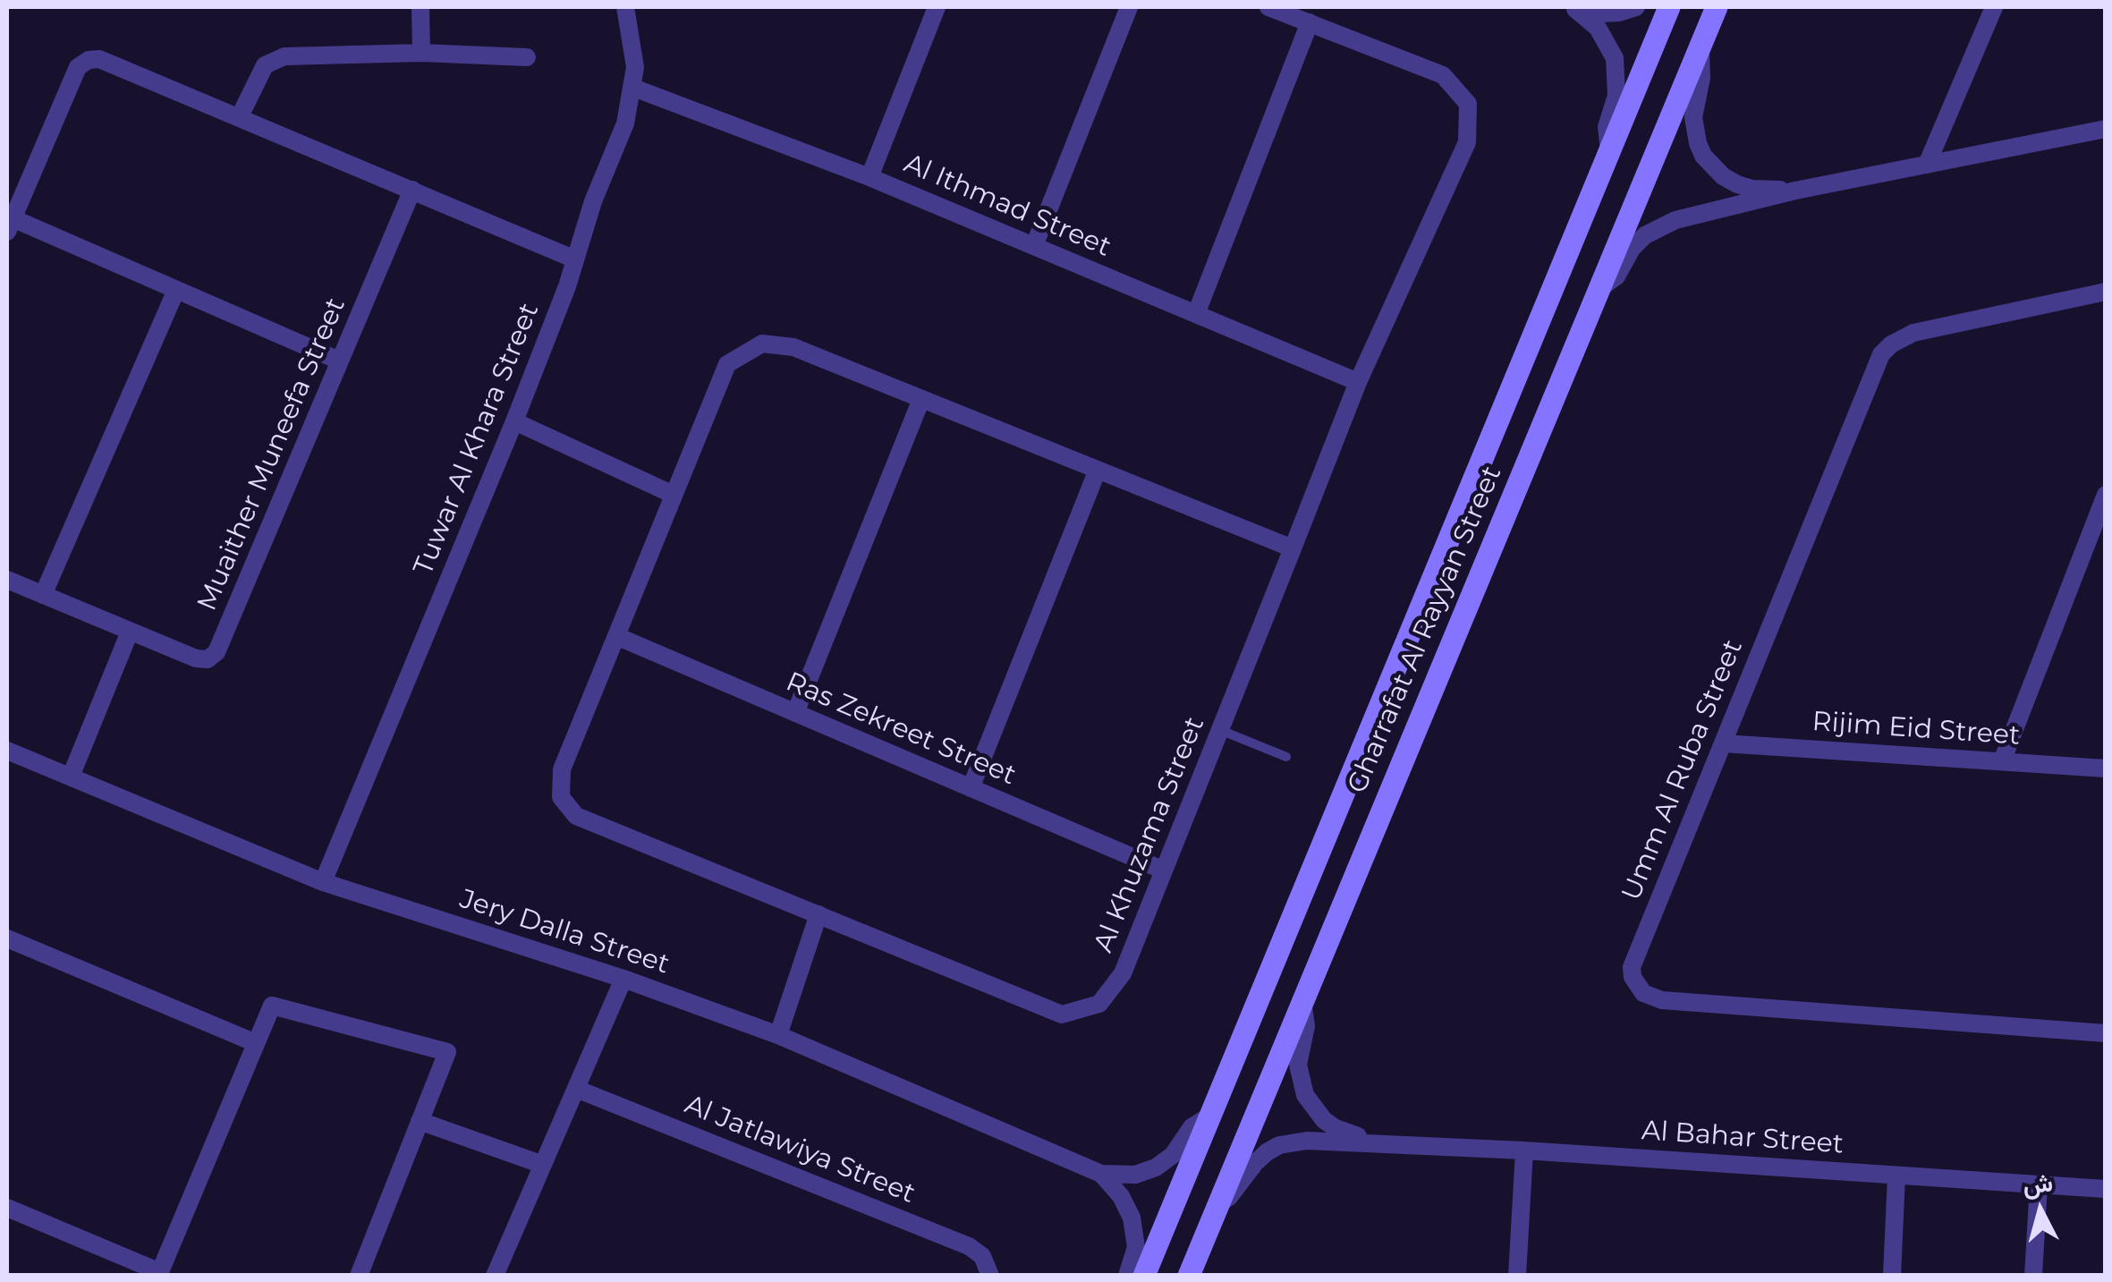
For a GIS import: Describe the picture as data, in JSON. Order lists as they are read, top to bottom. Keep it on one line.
{"streets":{"main road":["Gharrafat Al Rayyan Street"],"street":["Al Ithmad Street","Tuwar Al Khara Street","Muaither Muneefa Street","Ras Zekreet Street","Rijim Eid Street","Umm Al Ruba Street","Al Khuzama Street","Jery Dalla Street","Al Bahar Street","Al Jatlawiya Street"]},"crossings":[["Al Ithmad Street","Tuwar Al Khara Street"],["Al Ithmad Street","Al Khuzama Street"],["Tuwar Al Khara Street","Jery Dalla Street"],["Gharrafat Al Rayyan Street","Jery Dalla Street"],["Gharrafat Al Rayyan Street","Al Bahar Street"],["Ras Zekreet Street","Al Khuzama Street"],["Rijim Eid Street","Umm Al Ruba Street"]],"north":"top"}
